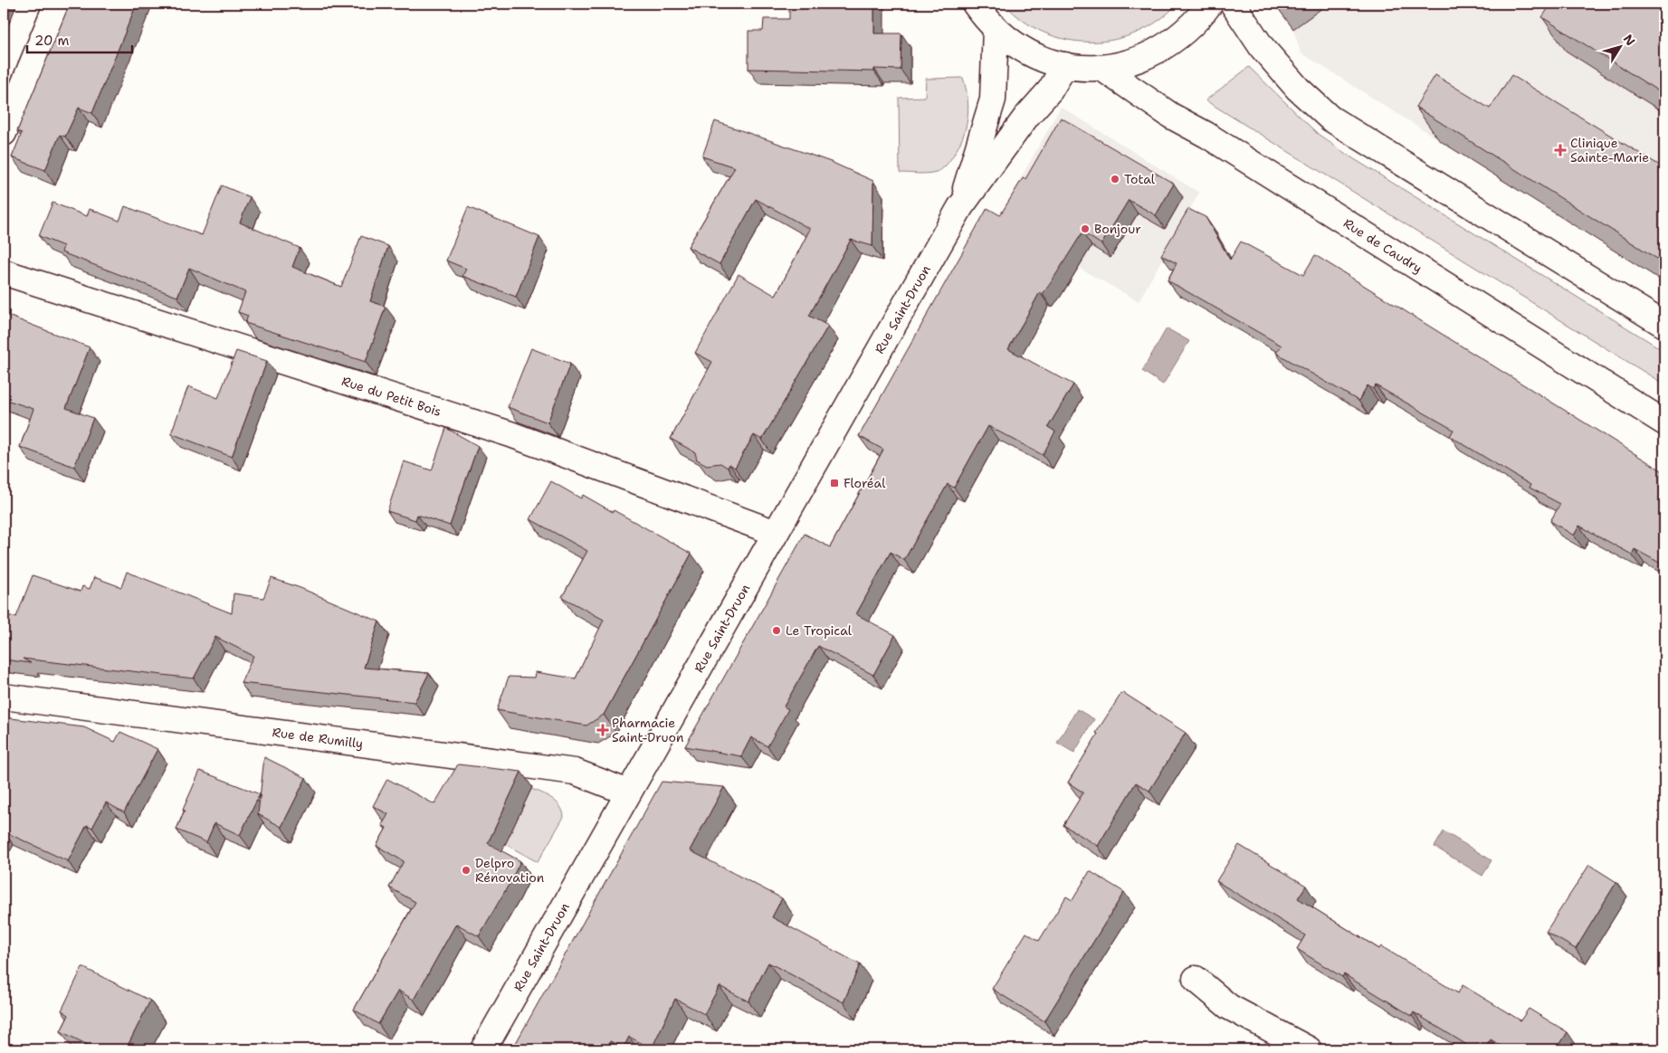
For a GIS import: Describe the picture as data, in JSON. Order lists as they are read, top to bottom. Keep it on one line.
{"streets":{"street":["Rue de Caudry","Rue Saint-Druon","Rue du Petit Bois","Rue de Rumilly"]},"crossings":[["Rue Saint-Druon","Rue du Petit Bois"],["Rue Saint-Druon","Rue de Rumilly"]],"places":{"health":["Clinique Sainte-Marie","Pharmacie Saint-Druon"],"other":["Total","Bonjour","Le Tropical","Delpro Rénovation"],"transit":["Floréal"]},"scale_bar":"20 m","north":"top right"}
